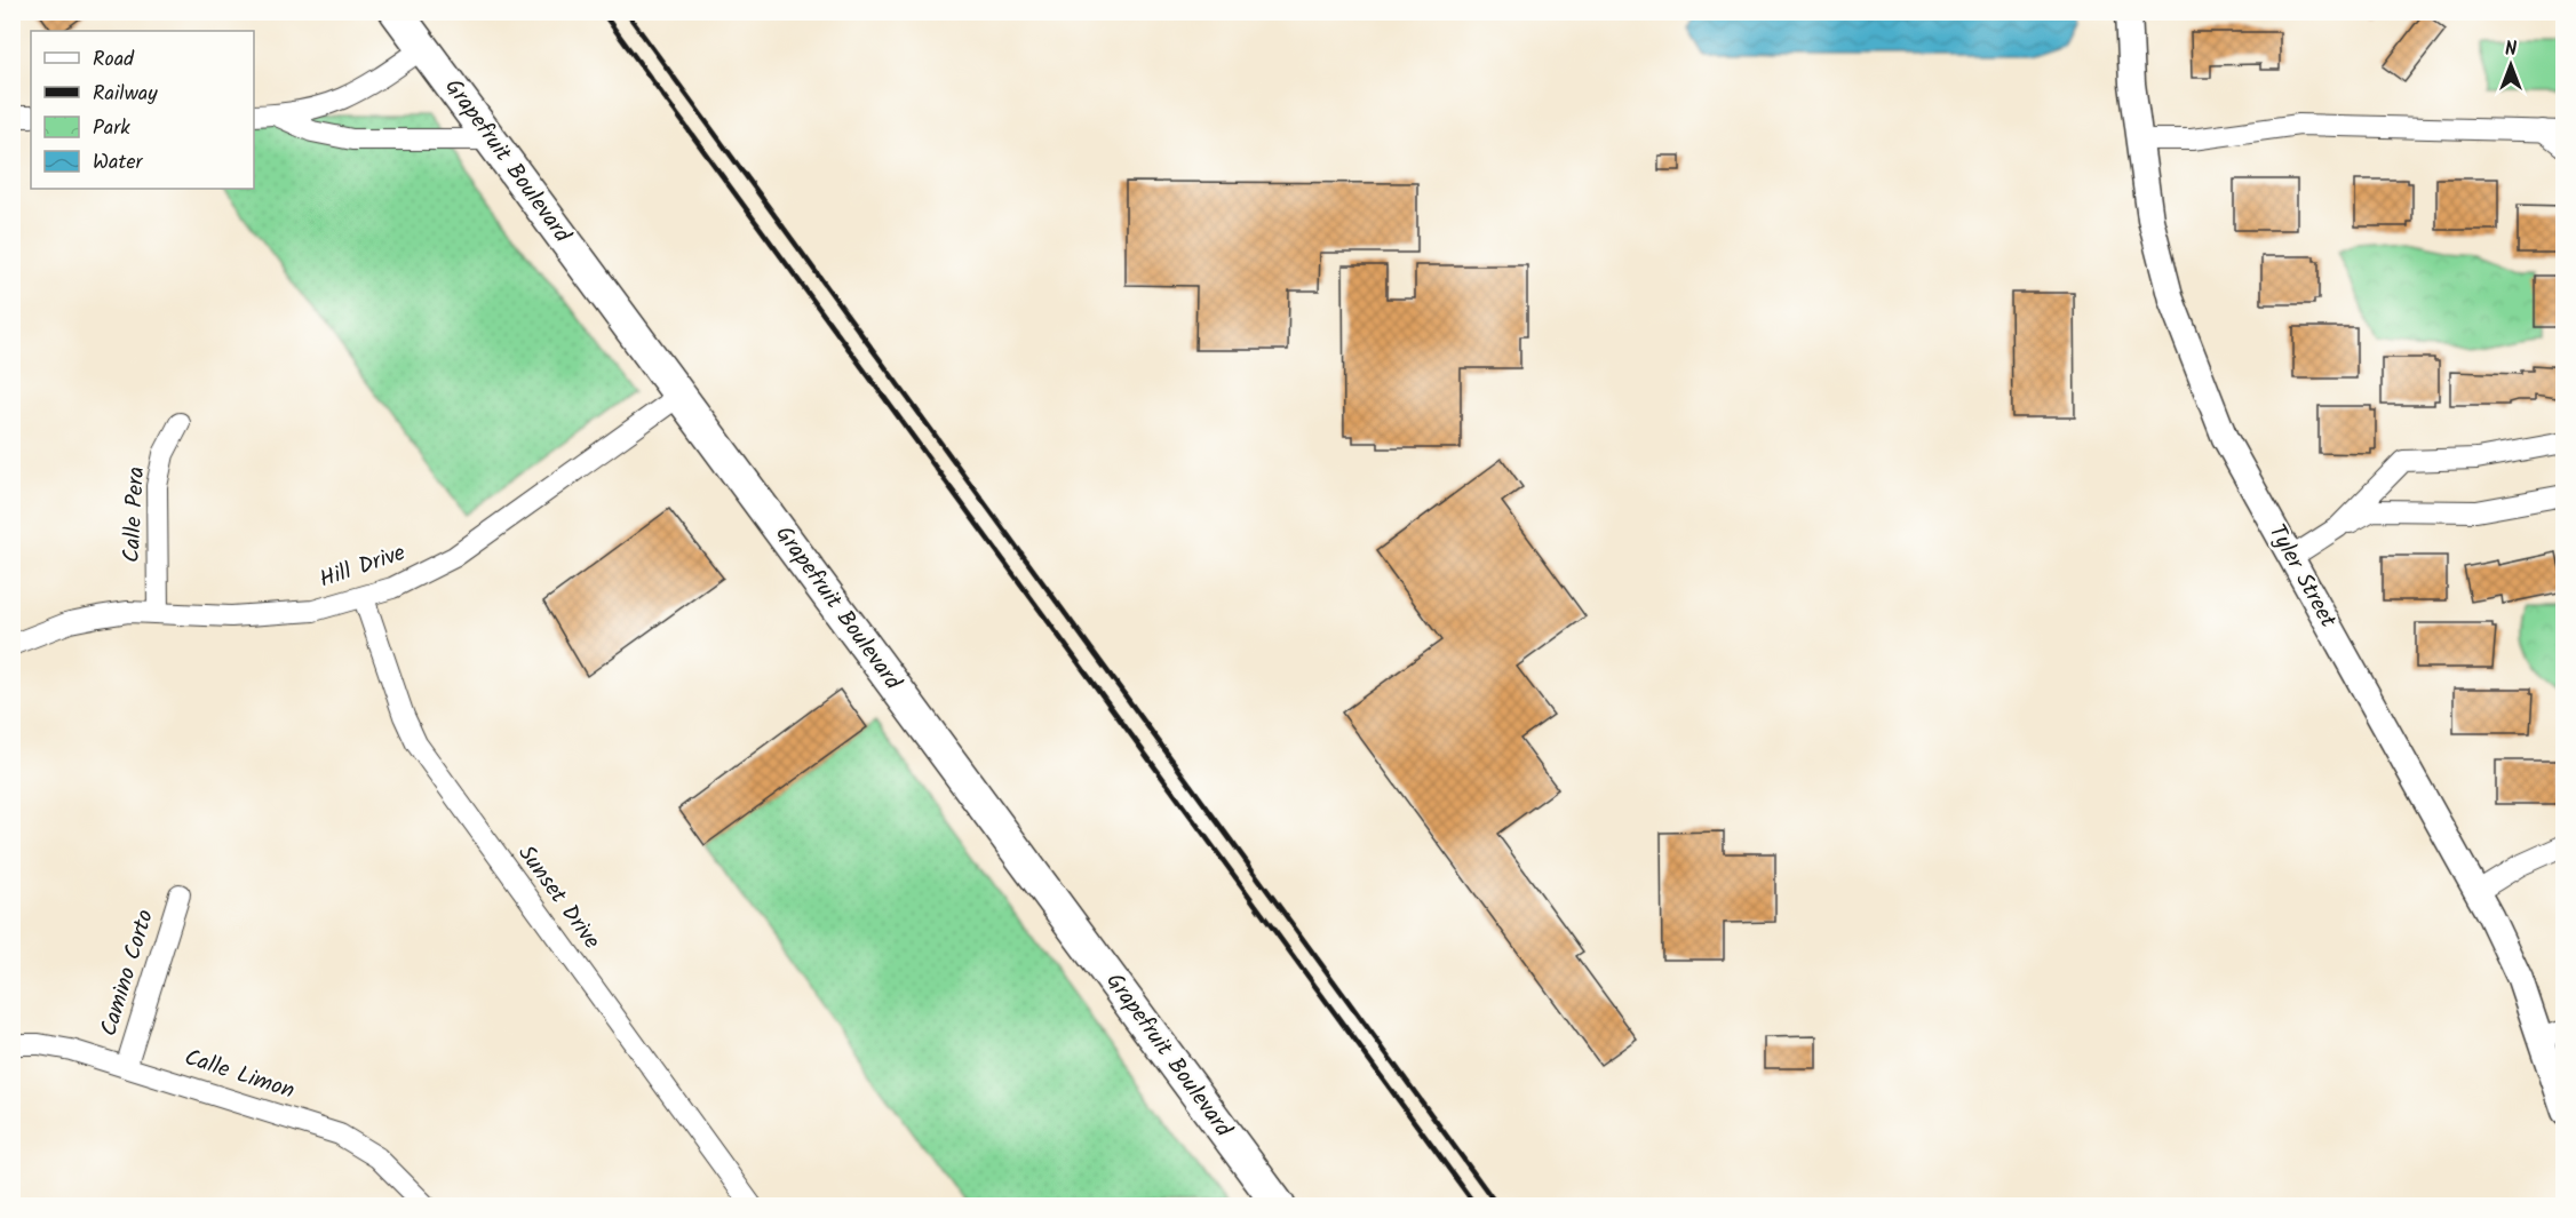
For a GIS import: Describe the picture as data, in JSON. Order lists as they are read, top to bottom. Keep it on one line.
{"streets":{"main road":["Grapefruit Boulevard"],"street":["Calle Pera","Hill Drive","Tyler Street","Sunset Drive","Camino Corto","Calle Limon"]},"crossings":[["Grapefruit Boulevard","Hill Drive"],["Calle Pera","Hill Drive"],["Hill Drive","Sunset Drive"],["Camino Corto","Calle Limon"]],"legend":["Road","Railway","Park","Water"],"north":"top"}
